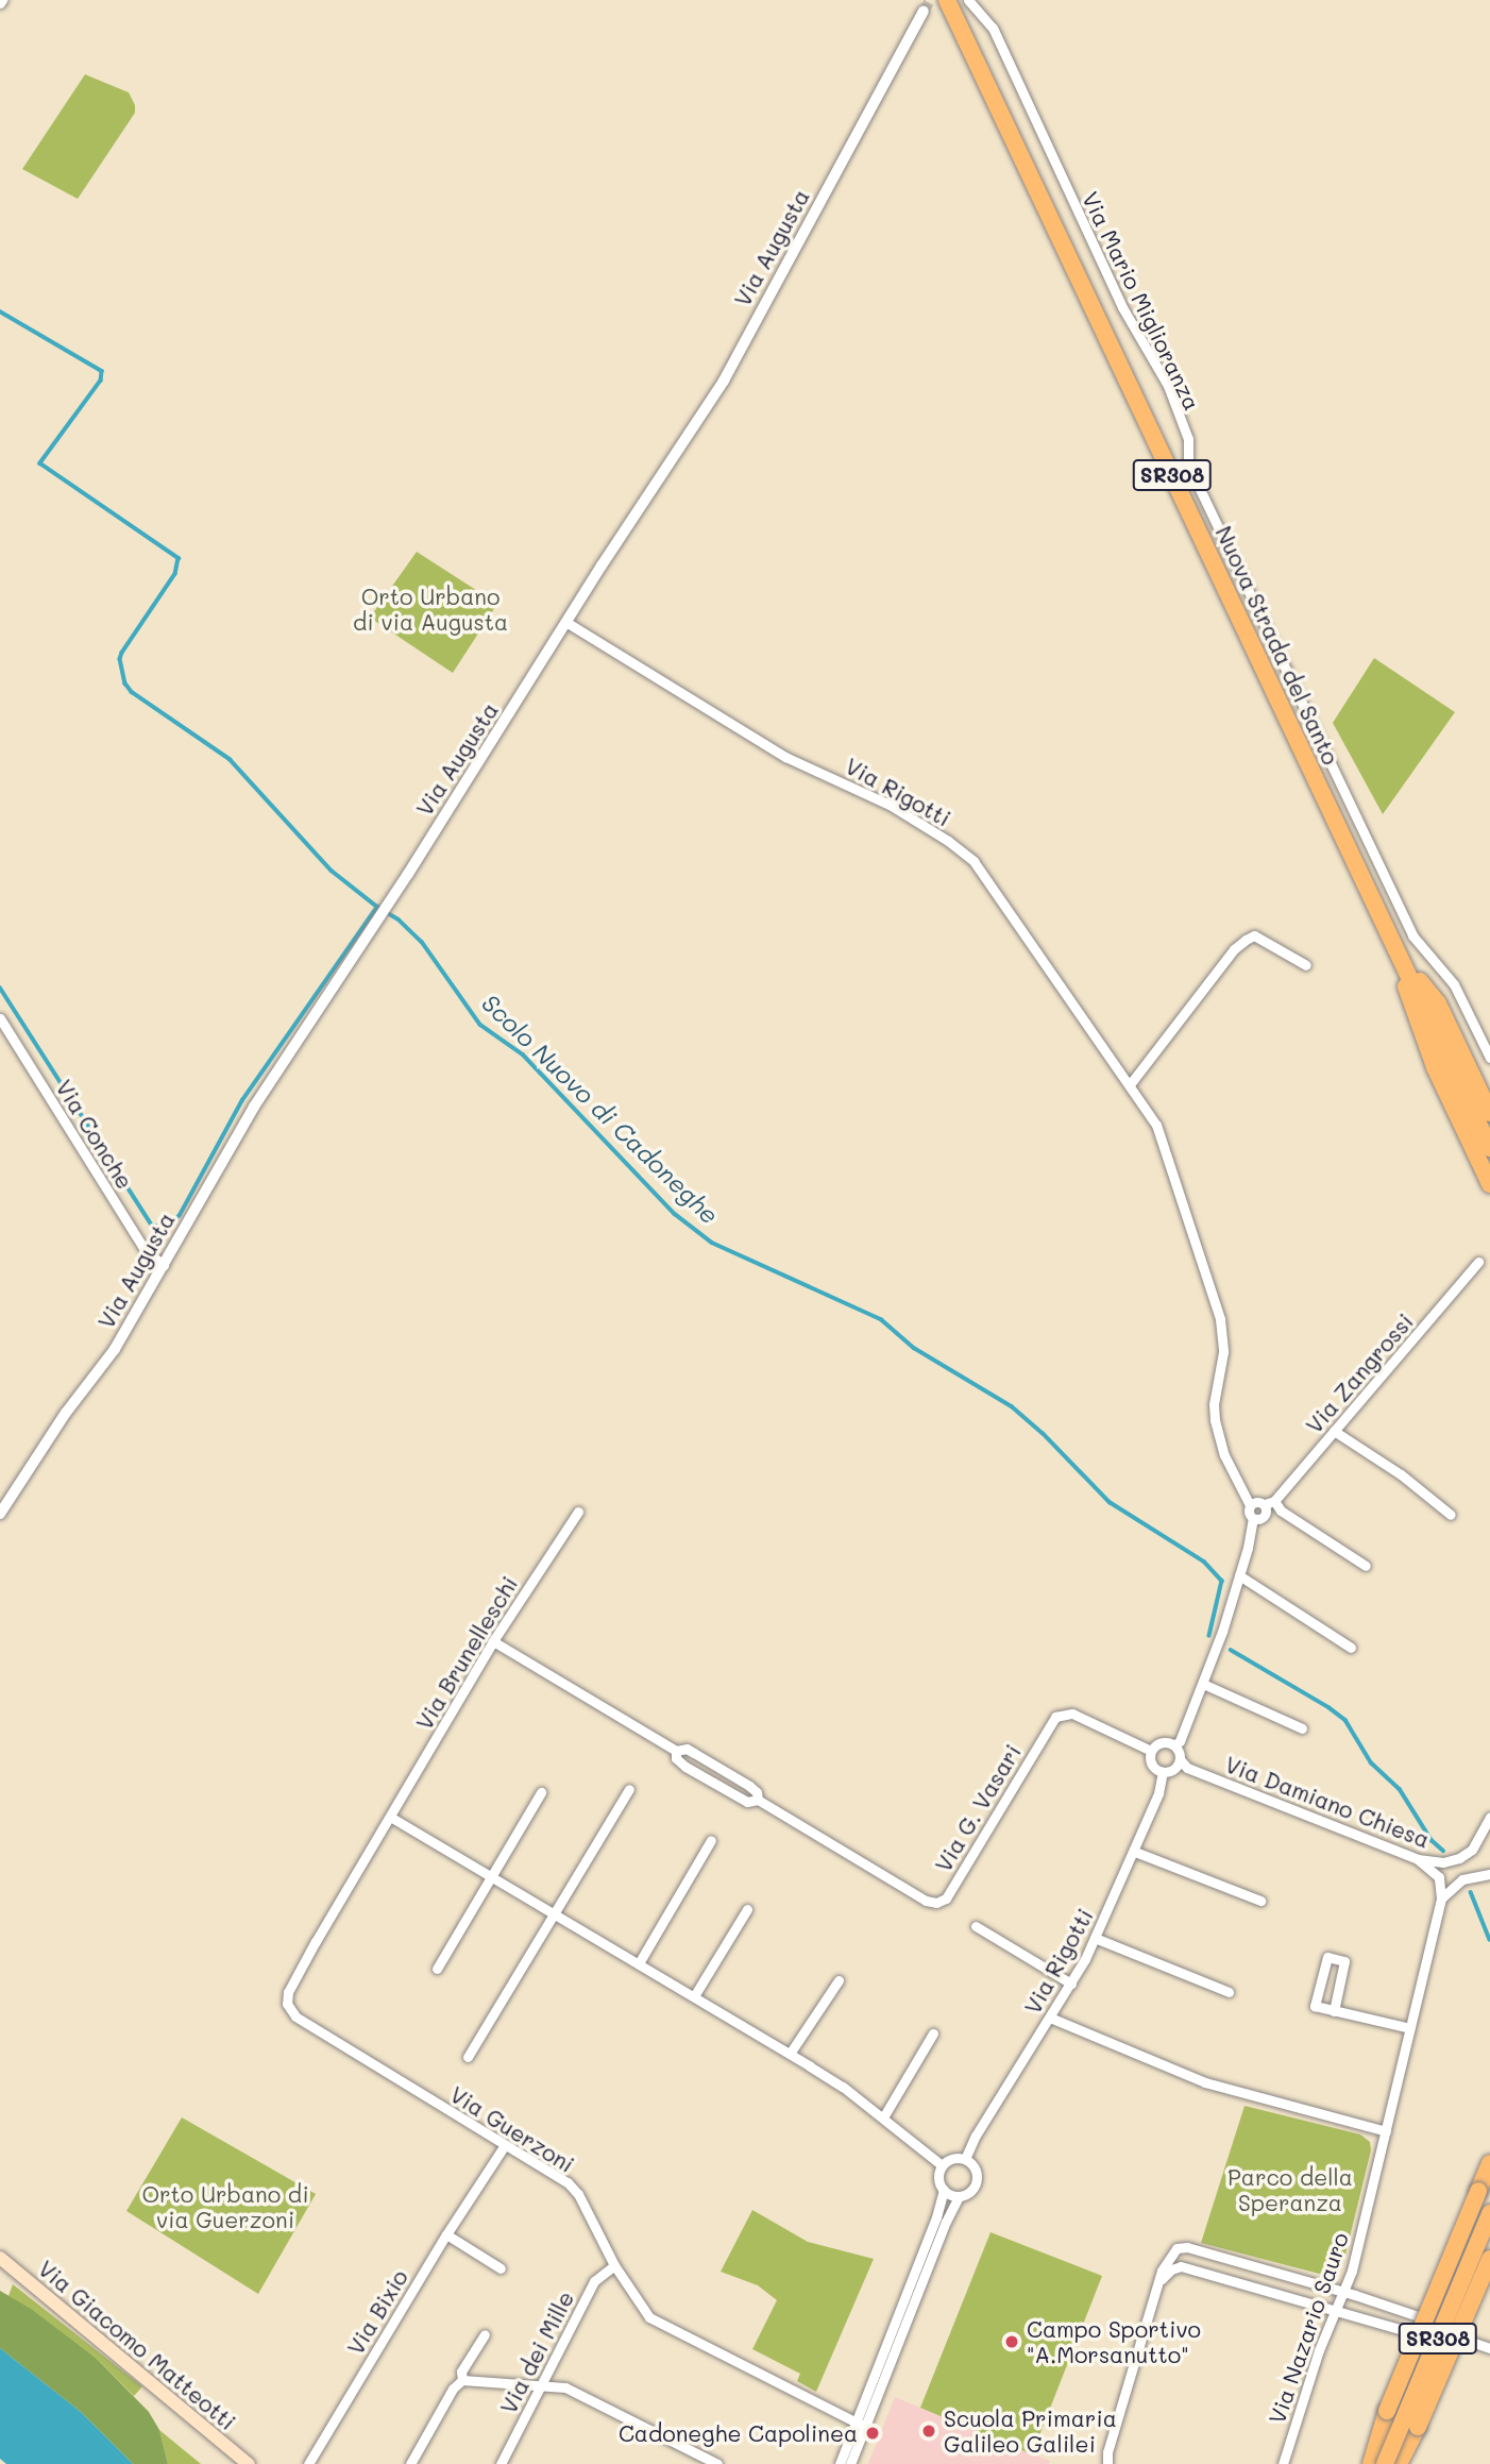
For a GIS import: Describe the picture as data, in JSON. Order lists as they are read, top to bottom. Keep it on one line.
{"streets":{"highway":["SR308","Nuova Strada del Santo"],"main road":["Via Giacomo Matteotti"],"street":["Via Augusta","Via Mario Miglioranza","Via Rigotti","Via Conche","Via Zangrossi","Via Brunelleschi","Via Damiano Chiesa","Via G. Vasari","Via Guerzoni","Via Bixio","Via Nazario Sauro","Via dei Mille"]},"crossings":[["Via Augusta","Via Rigotti"],["Via Augusta","Via Conche"],["Via Rigotti","Via Zangrossi"],["Via Rigotti","Via Damiano Chiesa"],["Via Rigotti","Via G. Vasari"],["Via Brunelleschi","Via G. Vasari"],["Via Brunelleschi","Via Guerzoni"],["Via Damiano Chiesa","Via G. Vasari"],["Via Guerzoni","Via Bixio"],["Via Guerzoni","Via dei Mille"]],"water":["Scolo Nuovo di Cadoneghe"],"parks":["Orto Urbano di via Augusta","Parco della Speranza","Orto Urbano di via Guerzoni"],"places":["Campo Sportivo \"A.Morsanutto\"","Scuola Primaria Galileo Galilei","Cadoneghe Capolinea"]}
